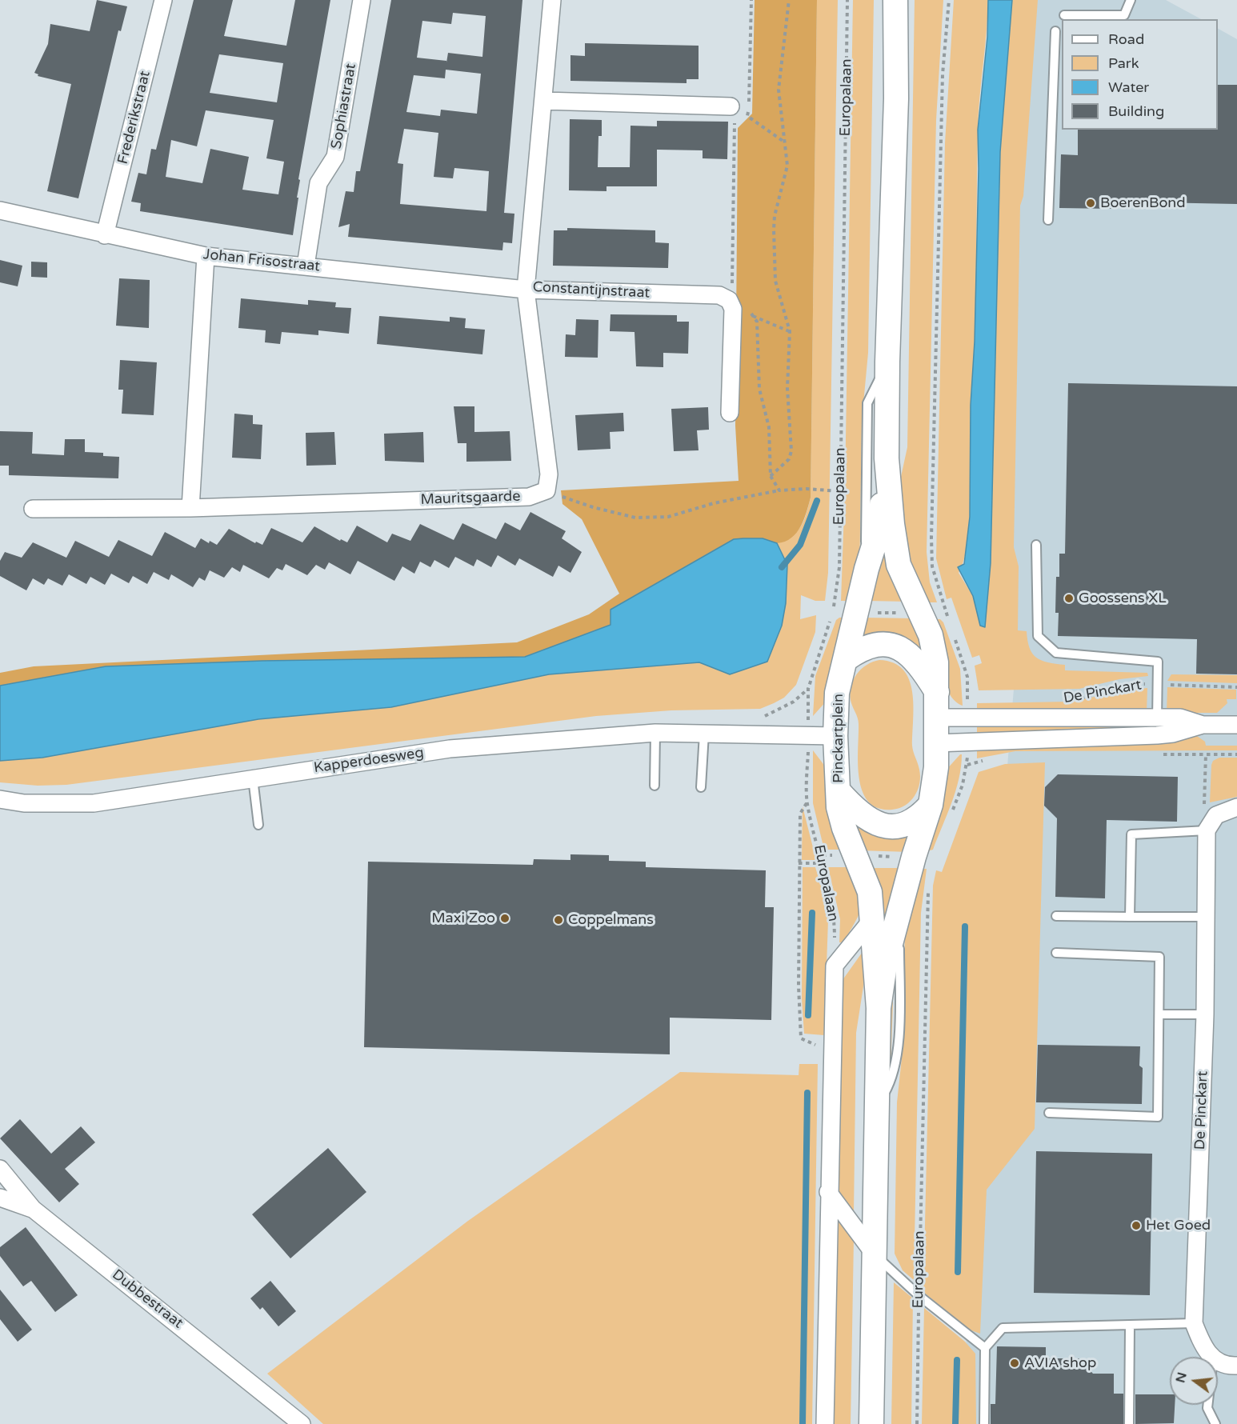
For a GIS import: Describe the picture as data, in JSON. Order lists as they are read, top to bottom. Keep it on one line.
{"streets":{"main road":["Europalaan","Pinckartplein"],"street":["Sophiastraat","Frederikstraat","Johan Frisostraat","Constantijnstraat","Mauritsgaarde","De Pinckart","Kapperdoesweg","Dubbestraat"]},"crossings":[["Europalaan","De Pinckart"],["Europalaan","Pinckartplein"],["Europalaan","Kapperdoesweg"],["Sophiastraat","Johan Frisostraat"],["Frederikstraat","Johan Frisostraat"],["Johan Frisostraat","Constantijnstraat"],["De Pinckart","Pinckartplein"],["De Pinckart","Kapperdoesweg"],["Pinckartplein","Kapperdoesweg"]],"places":["BoerenBond","Goossens XL","Maxi Zoo","Coppelmans","Het Goed","AVIA shop"],"legend":["Road","Park","Water","Building"],"north":"left"}
